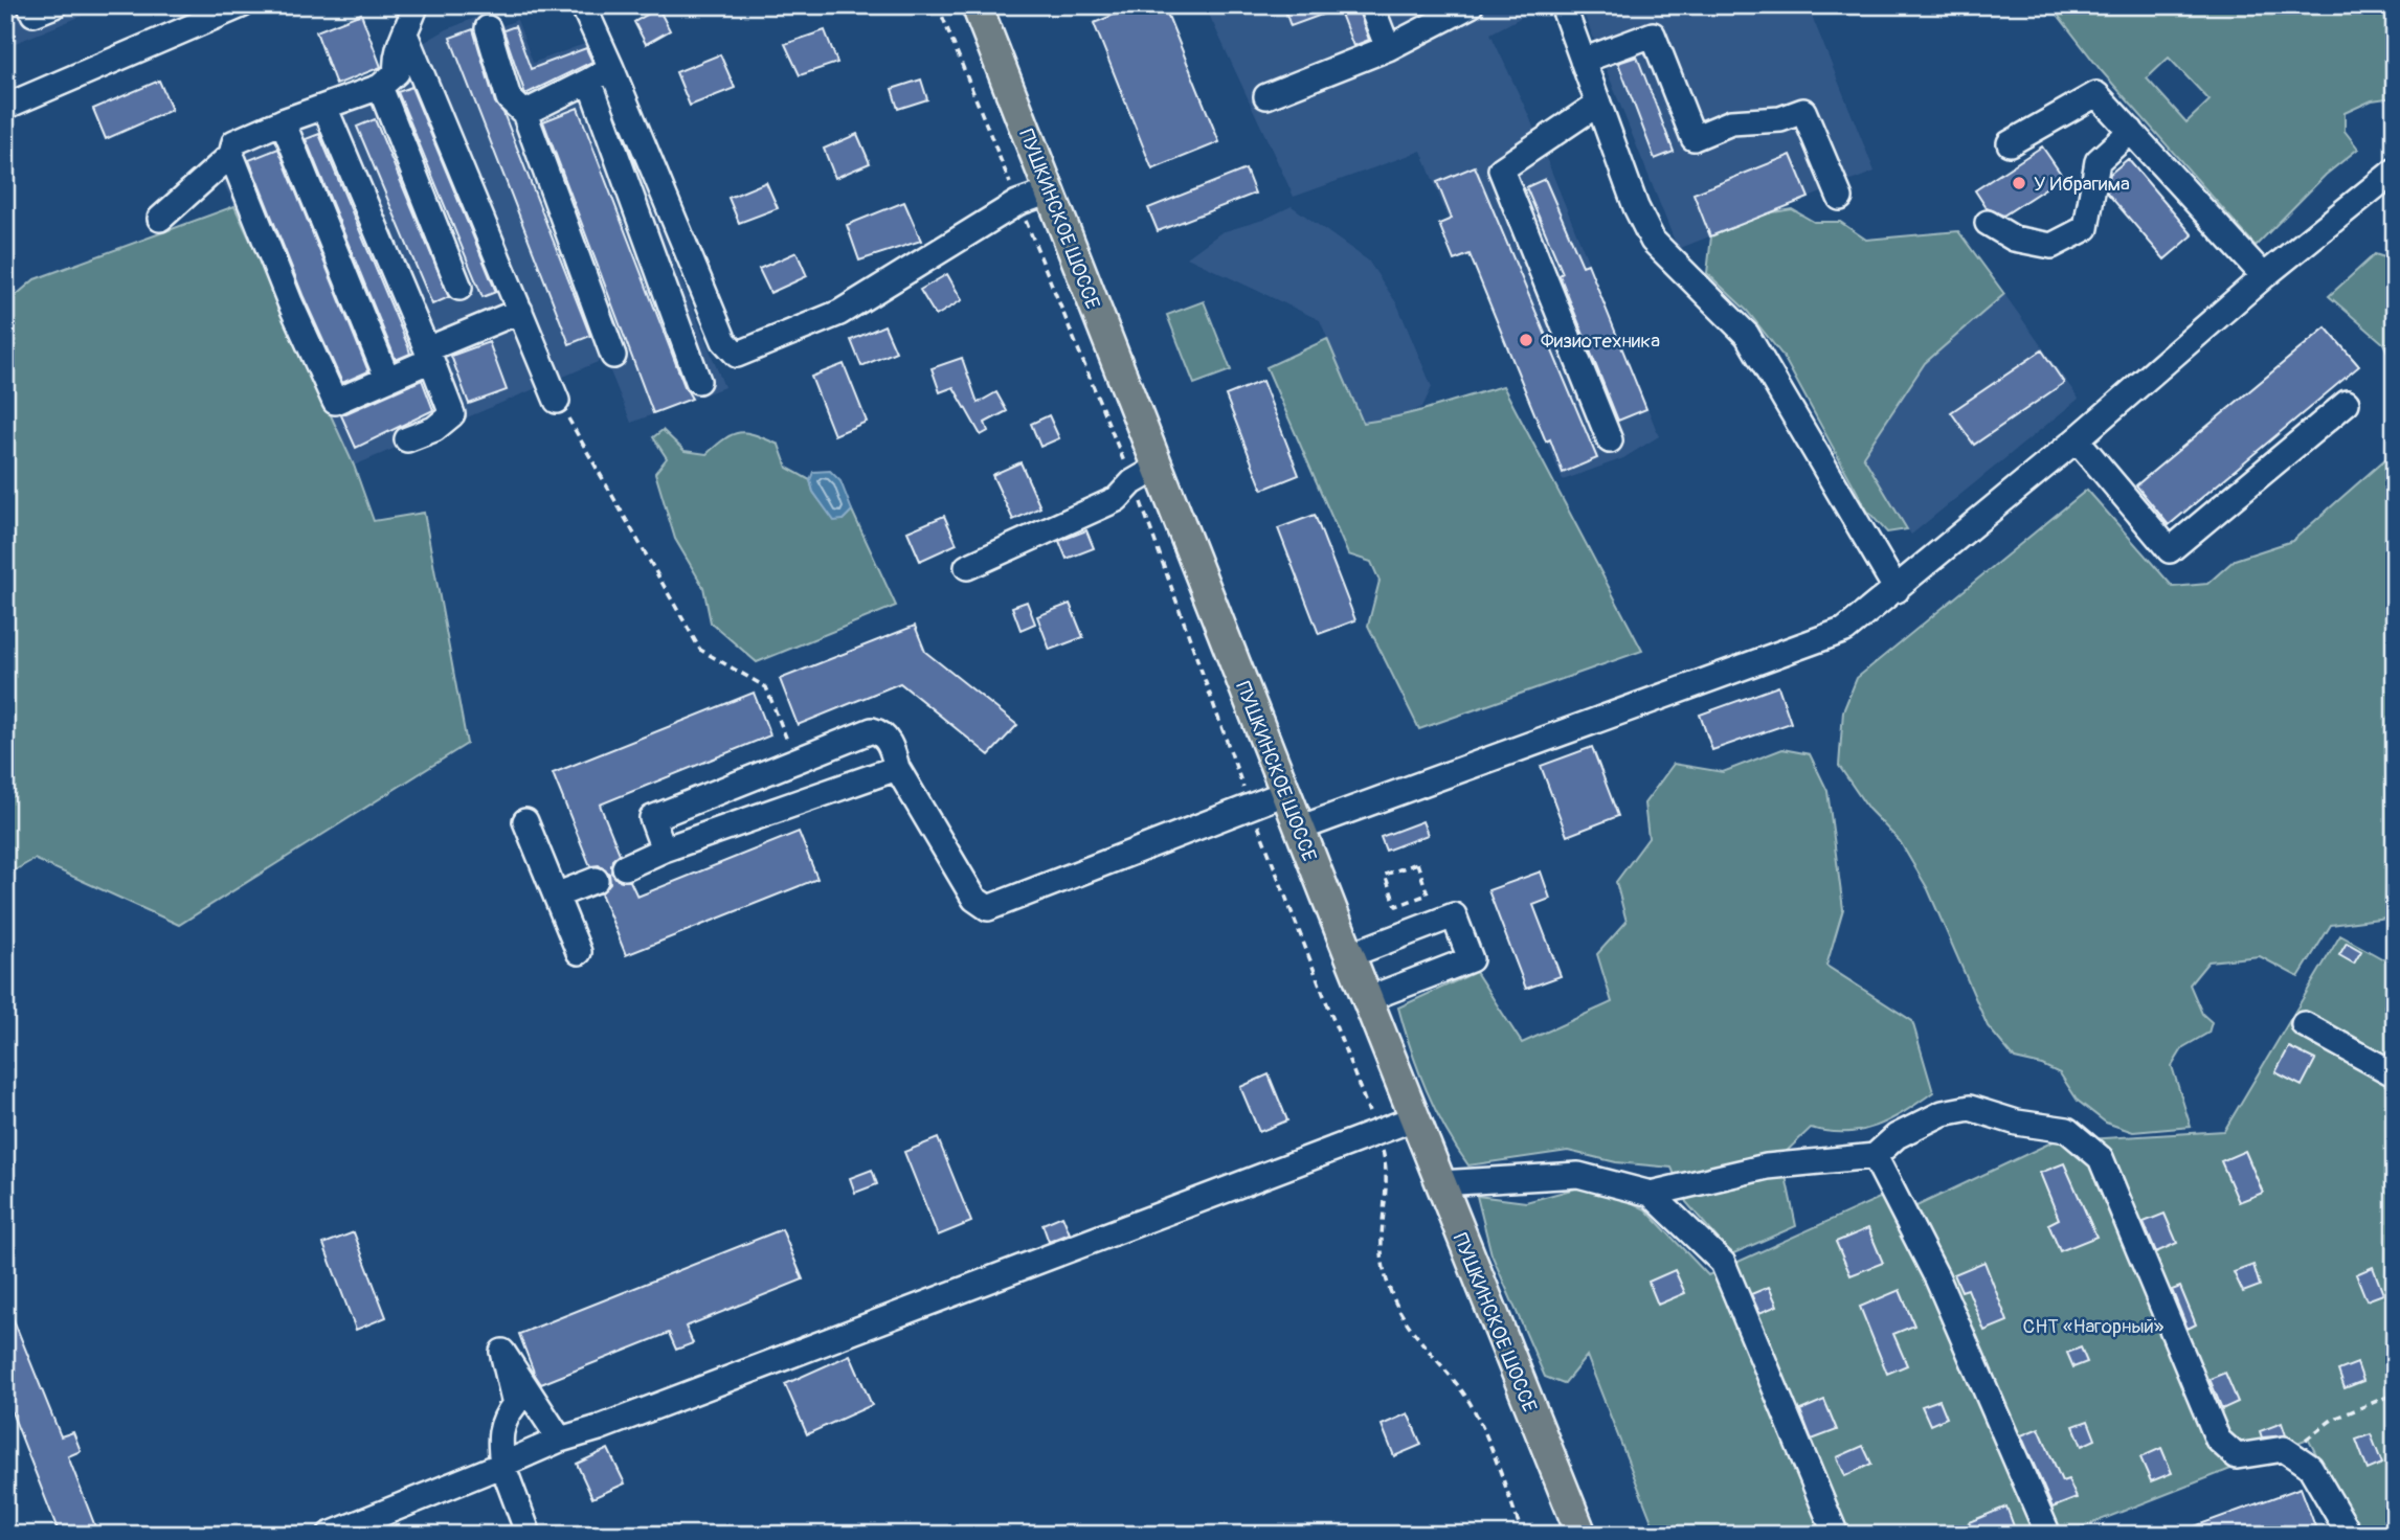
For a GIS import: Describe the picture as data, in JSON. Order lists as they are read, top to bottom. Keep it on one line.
{"streets":{"main road":["ПУШКИНСКОЕ ШОССЕ"]},"parks":["СНТ «Нагорный»"],"places":["У Ибрагима","Физиотехника"]}
